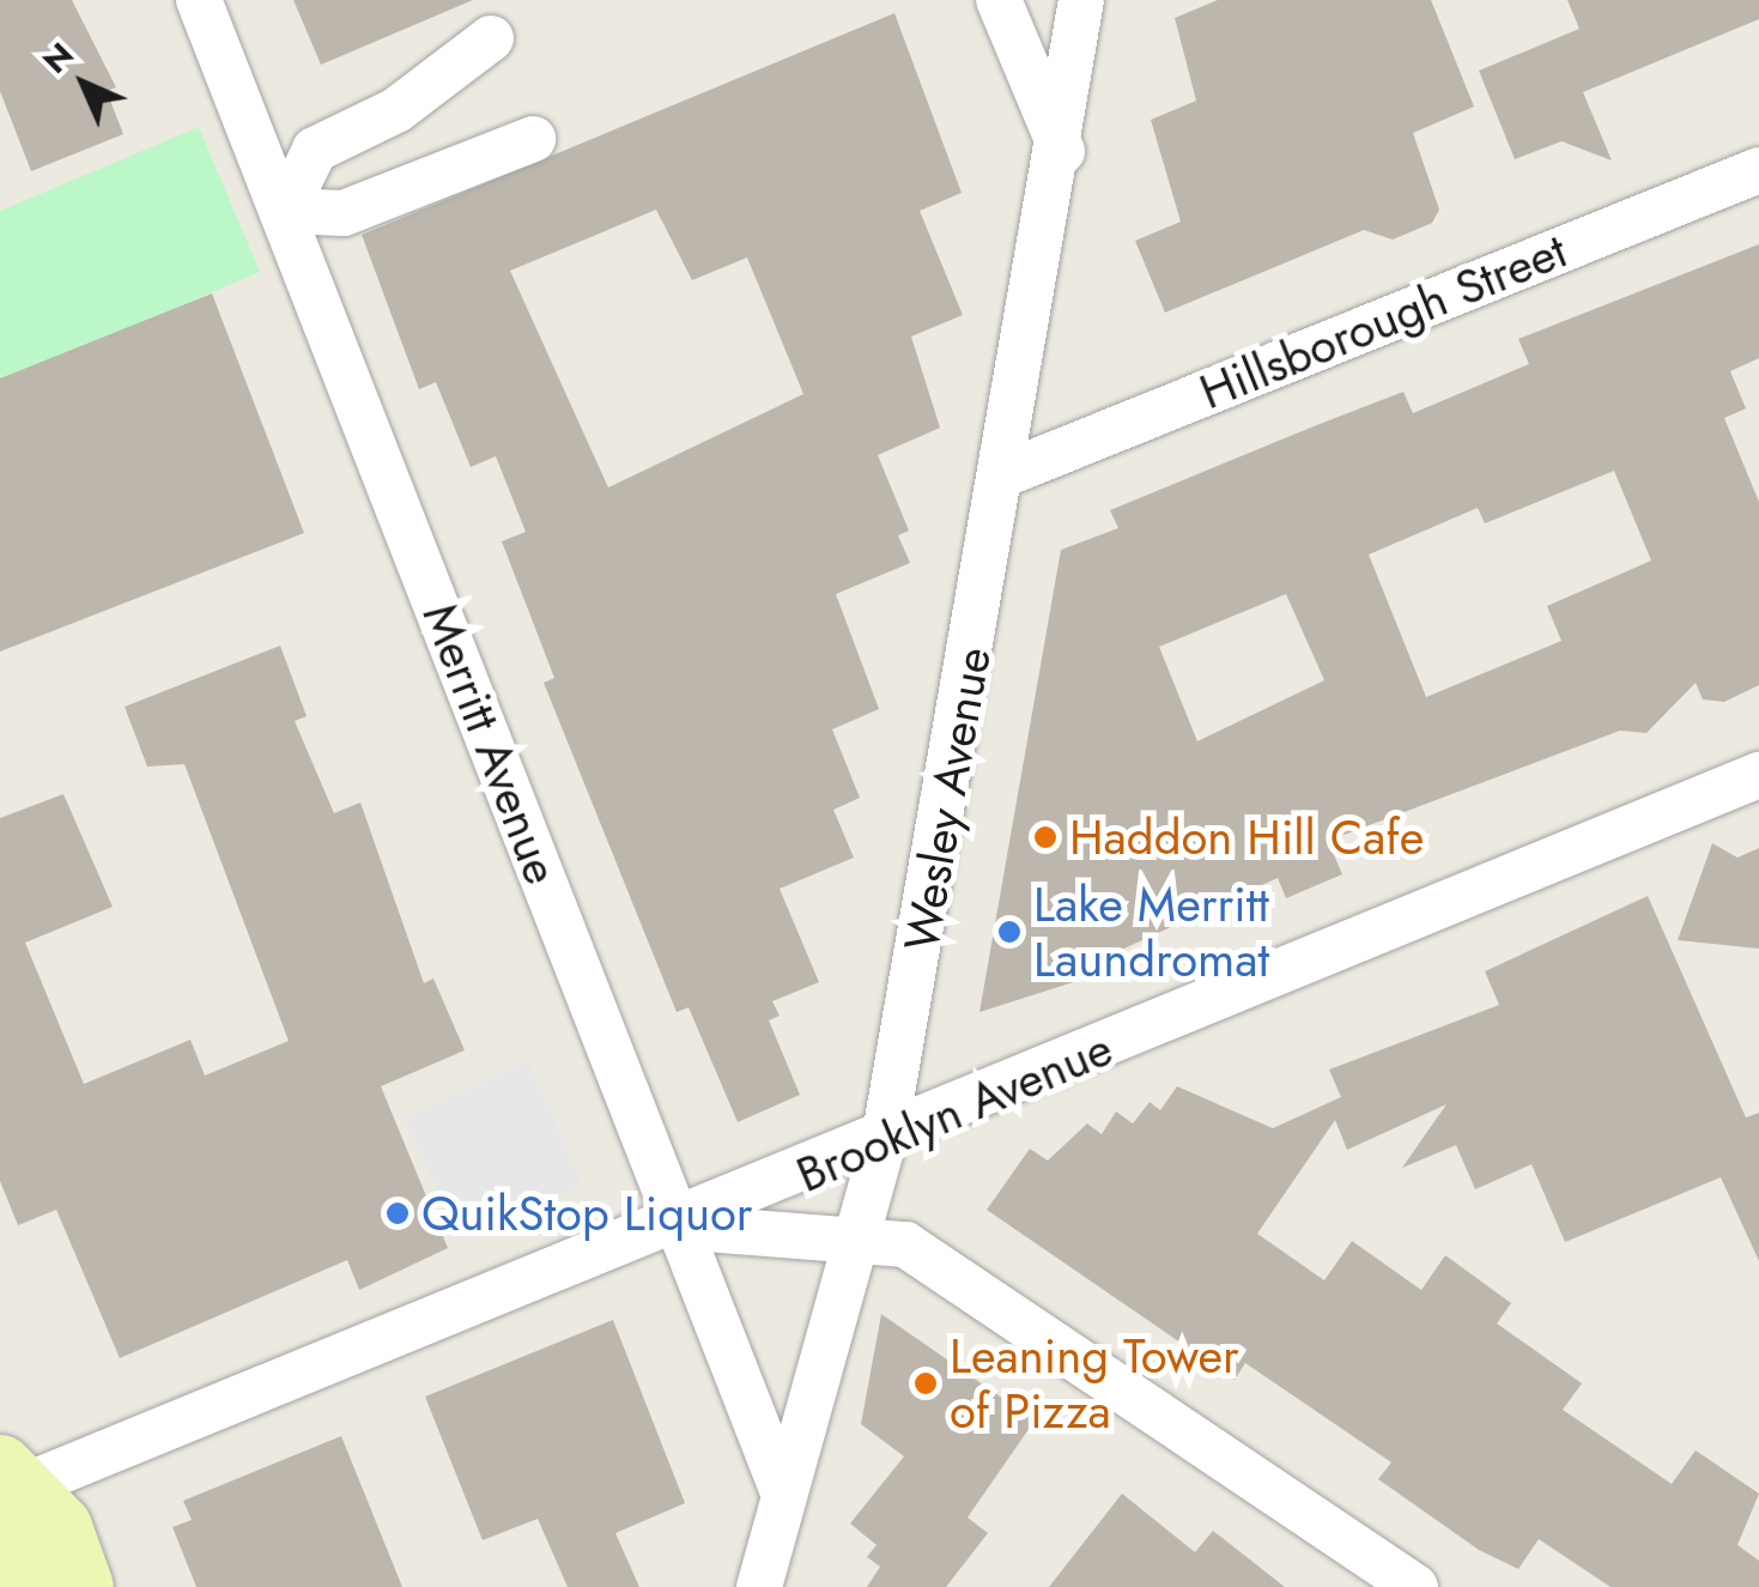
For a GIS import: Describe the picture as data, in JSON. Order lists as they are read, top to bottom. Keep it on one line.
{"streets":{"street":["Hillsborough Street","Merritt Avenue","Wesley Avenue","Brooklyn Avenue"]},"crossings":[["Hillsborough Street","Wesley Avenue"],["Merritt Avenue","Wesley Avenue"],["Merritt Avenue","Brooklyn Avenue"],["Wesley Avenue","Brooklyn Avenue"]],"places":["Haddon Hill Cafe","Lake Merritt Laundromat","QuikStop Liquor","Leaning Tower of Pizza"],"north":"top left"}
